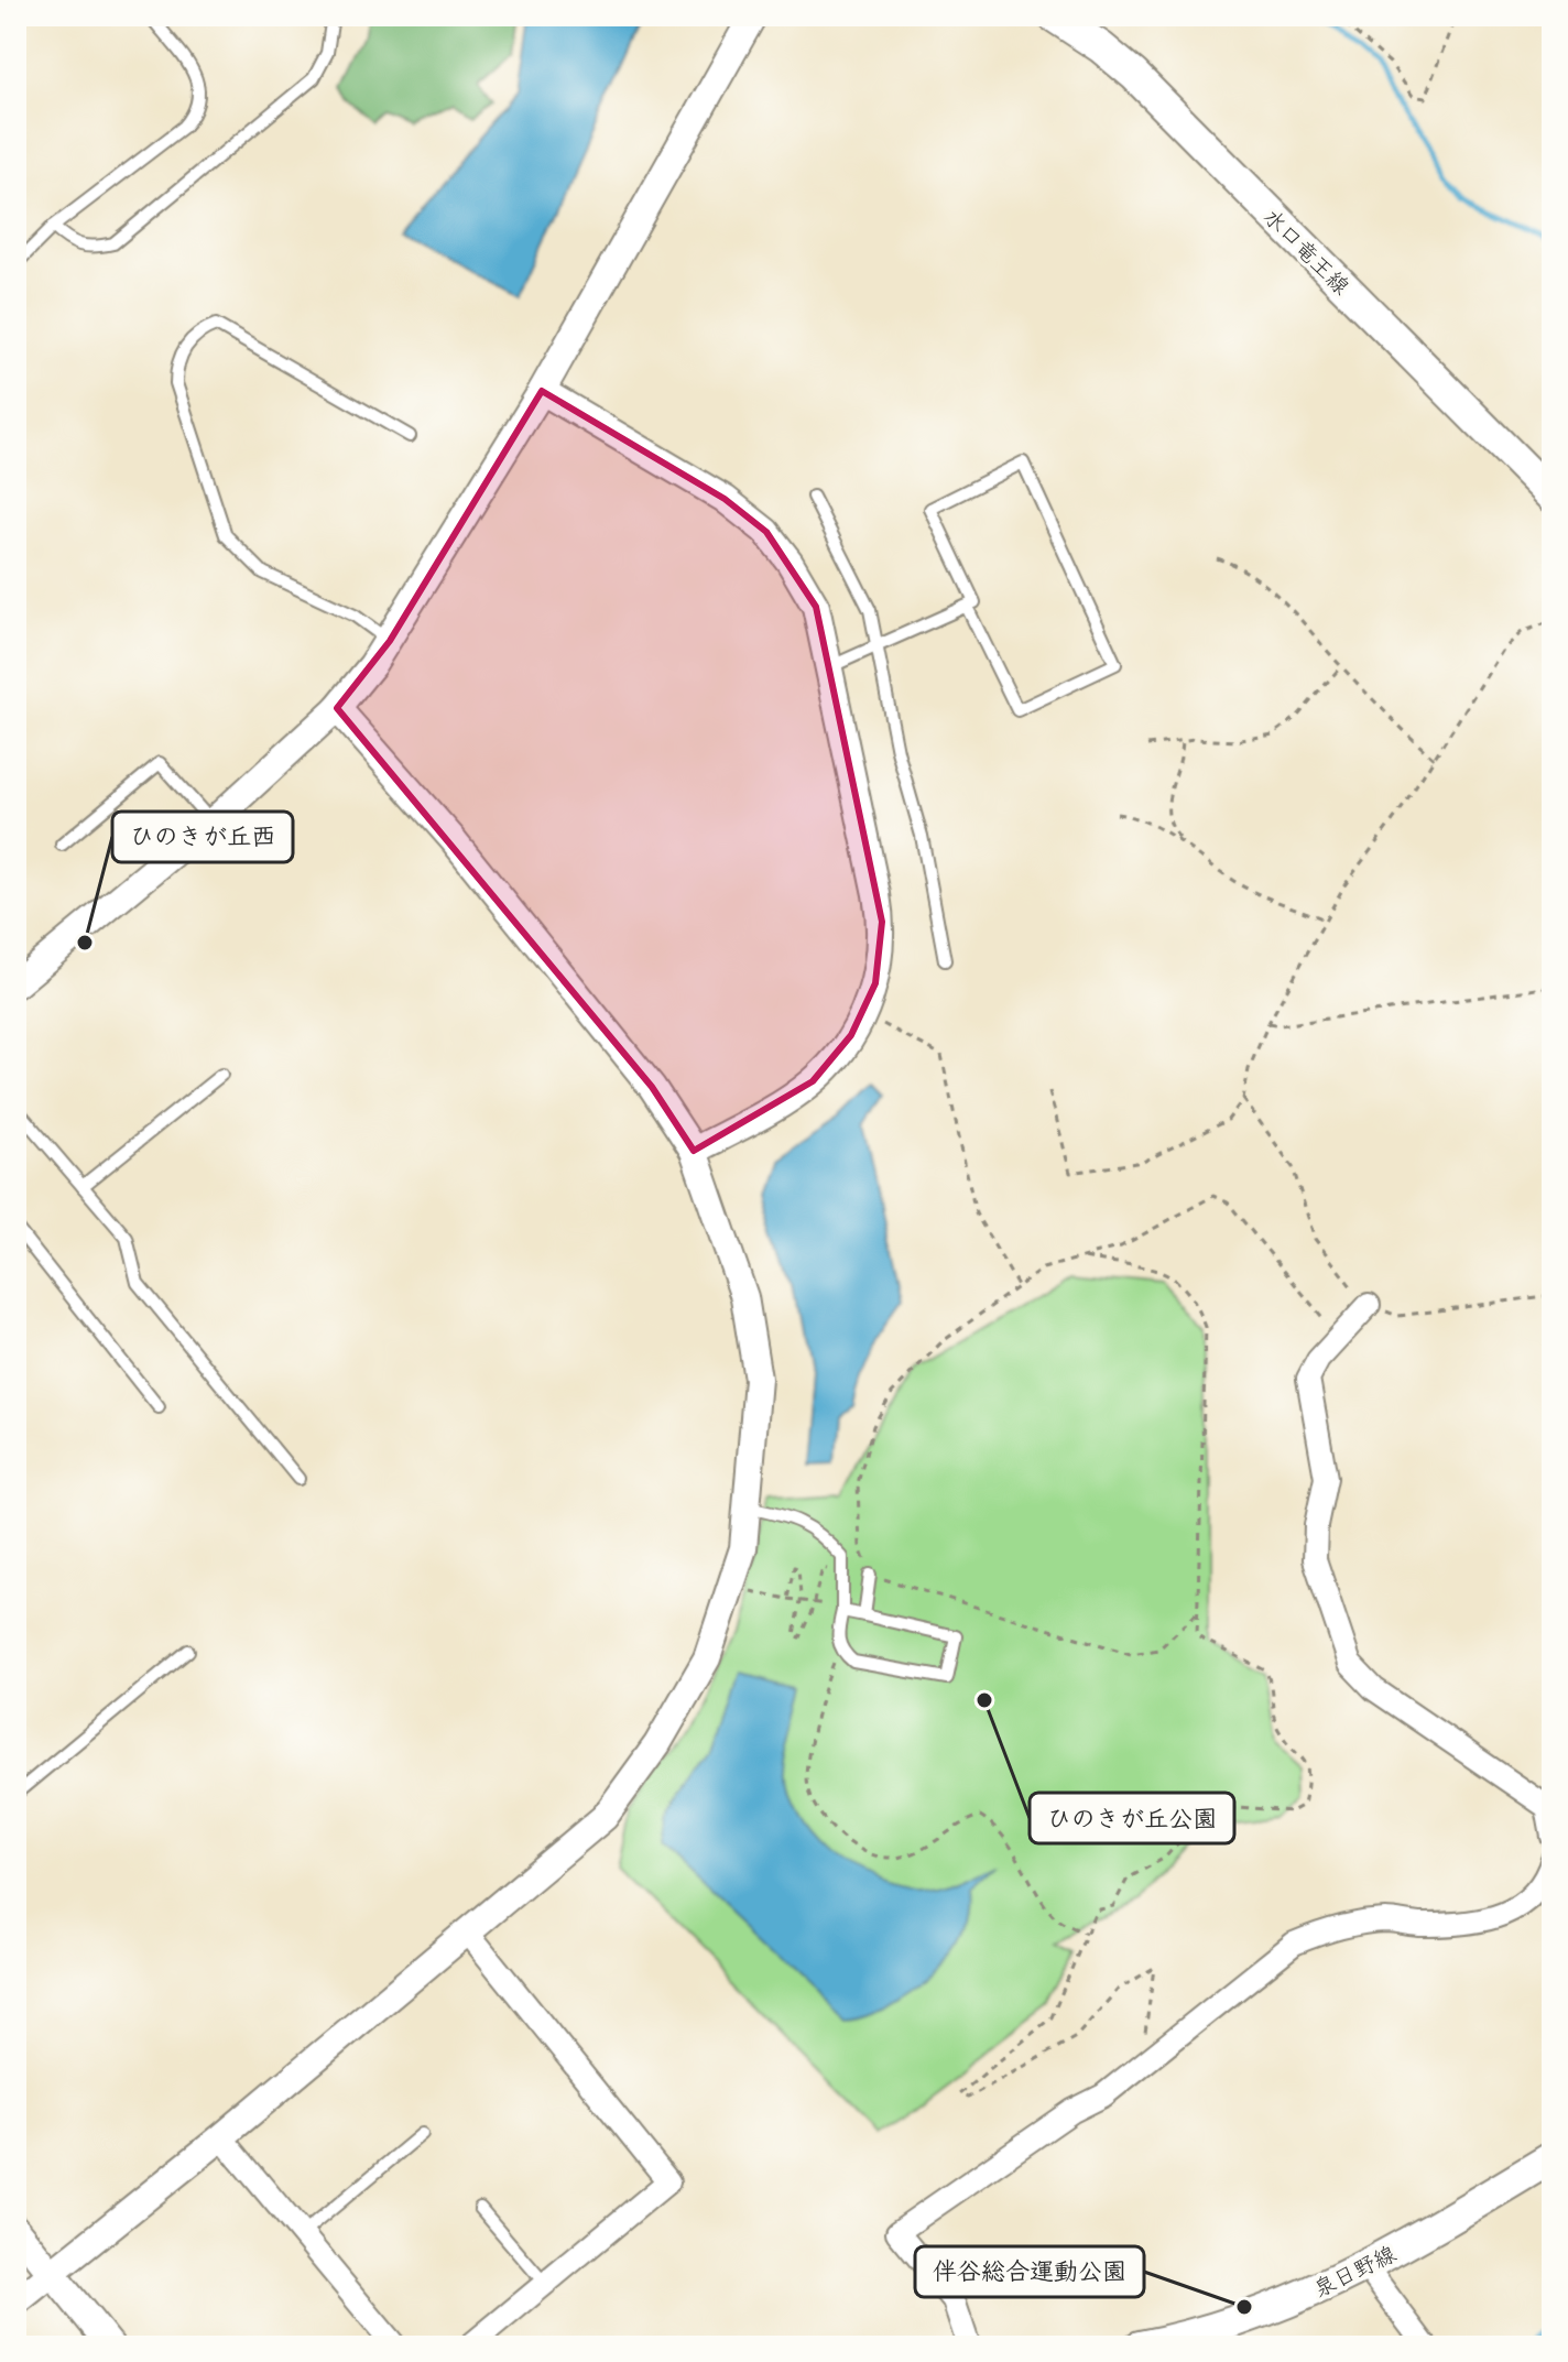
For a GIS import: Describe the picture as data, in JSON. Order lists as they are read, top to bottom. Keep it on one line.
{"streets":{"main road":["水口竜王線","泉日野線"]},"places":["ひのきが丘西","ひのきが丘公園","伴谷総合運動公園"]}
